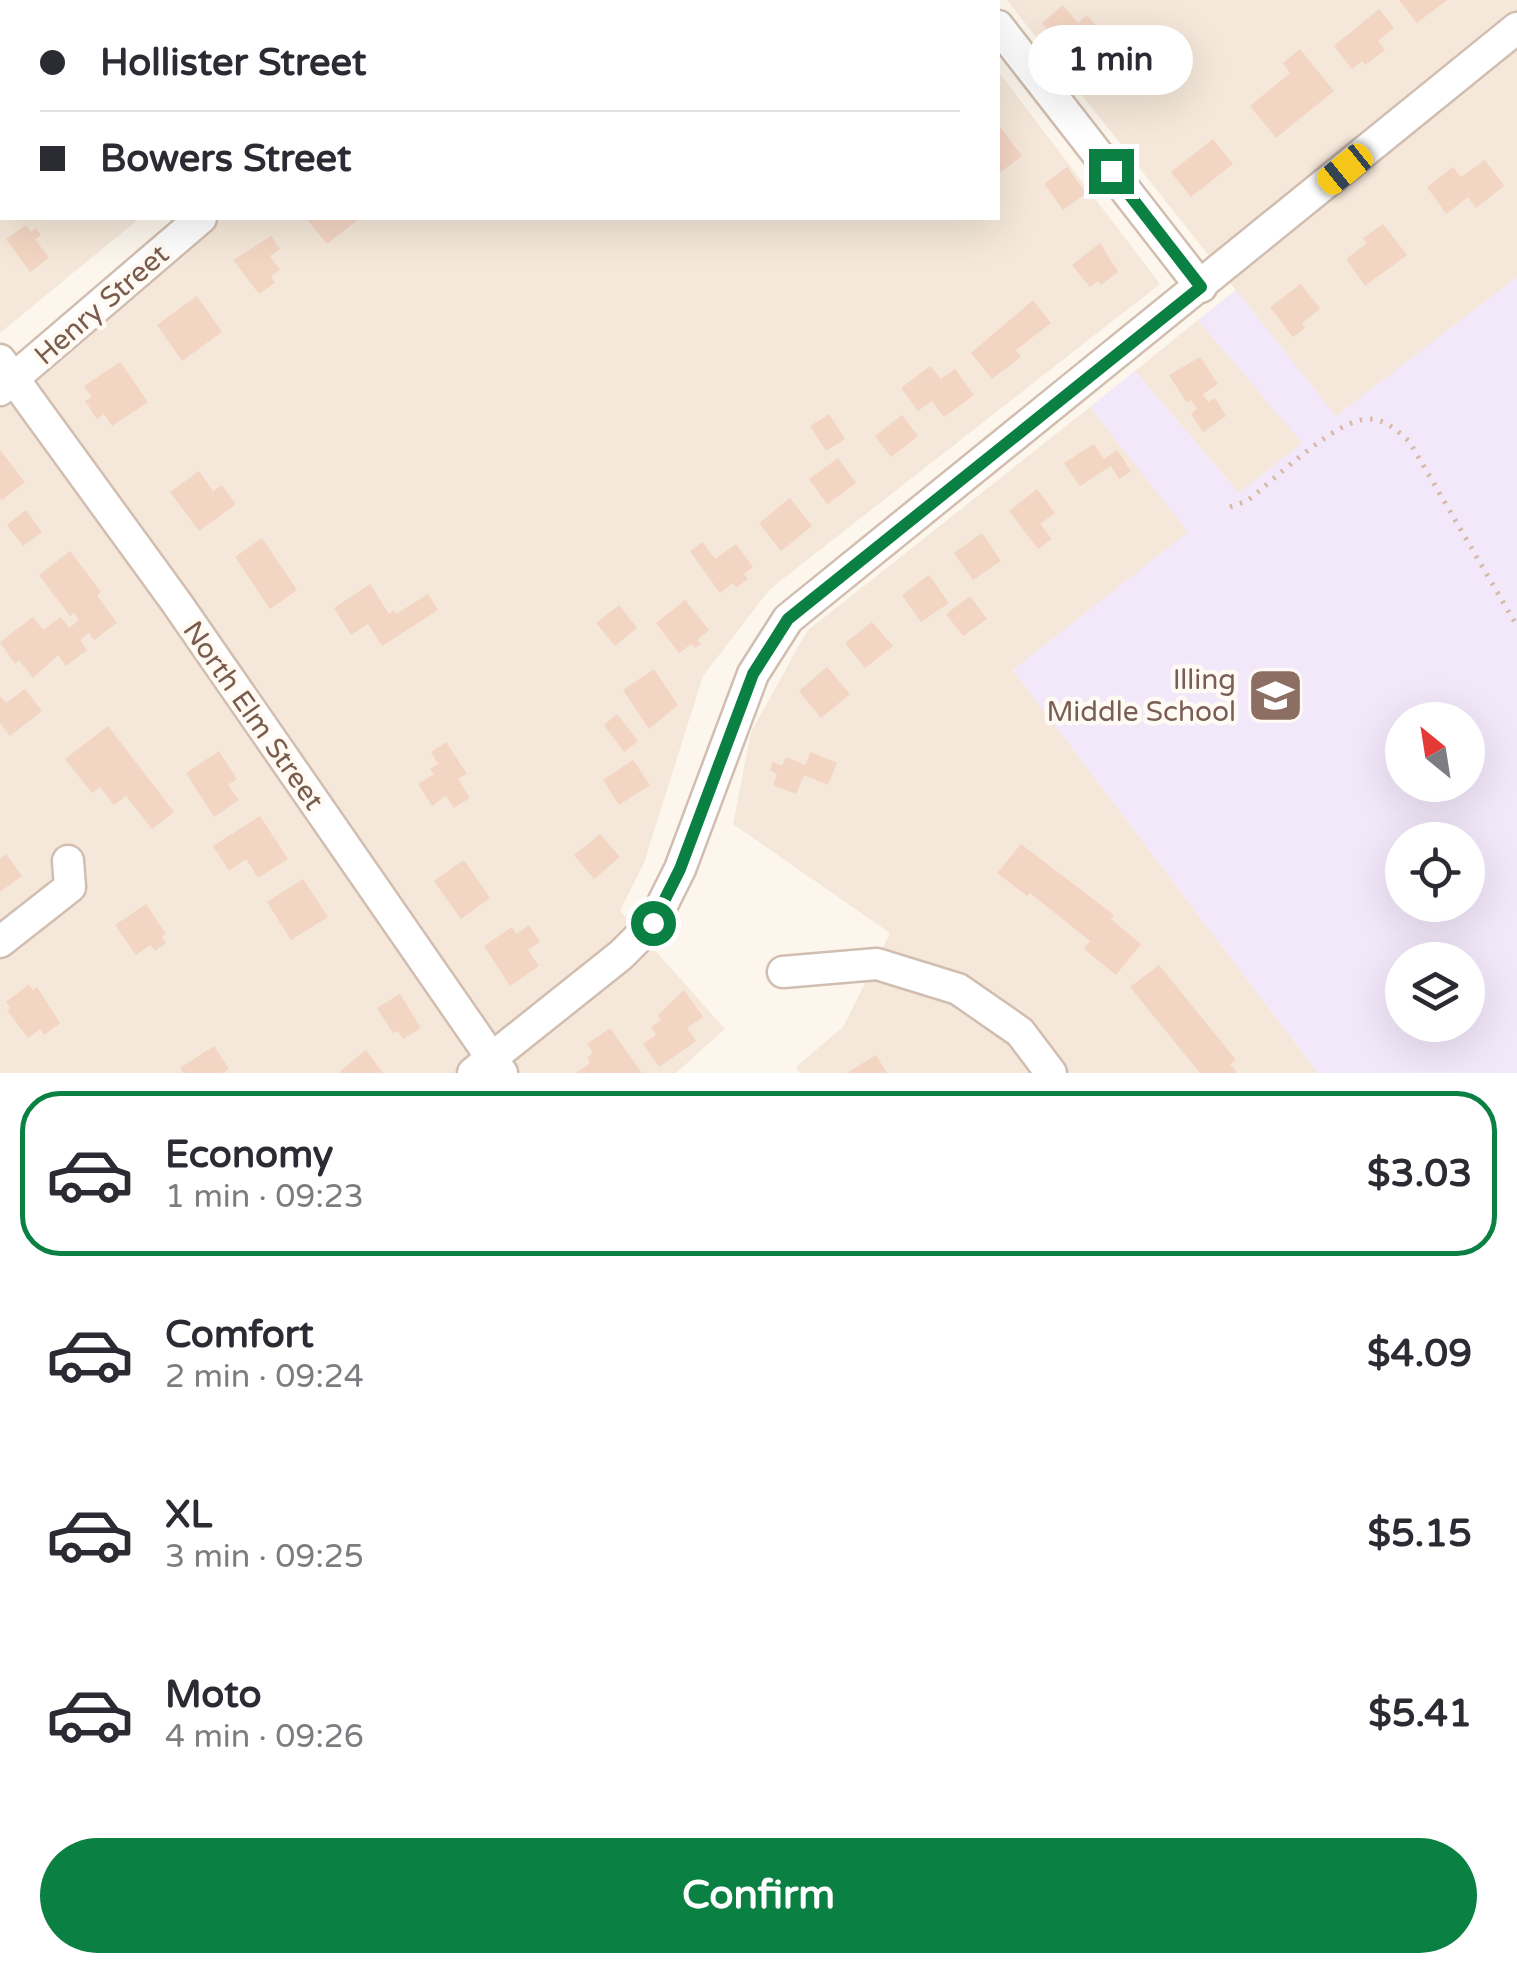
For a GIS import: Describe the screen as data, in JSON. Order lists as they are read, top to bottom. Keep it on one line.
{"streets":{"street":["Henry Street","North Elm Street"]},"crossings":[["Henry Street","North Elm Street"]],"places":{"school or university":["Illing Middle School"]},"north":"top left","page":{"banner":["Hollister Street","Bowers Street"],"bubble":"1 min","list":[{"name":"Economy","note":"1 min · 09:23","value":"$3.03"},{"name":"Comfort","note":"2 min · 09:24","value":"$4.09"},{"name":"XL","note":"3 min · 09:25","value":"$5.15"},{"name":"Moto","note":"4 min · 09:26","value":"$5.41"}],"buttons":"Confirm"}}
